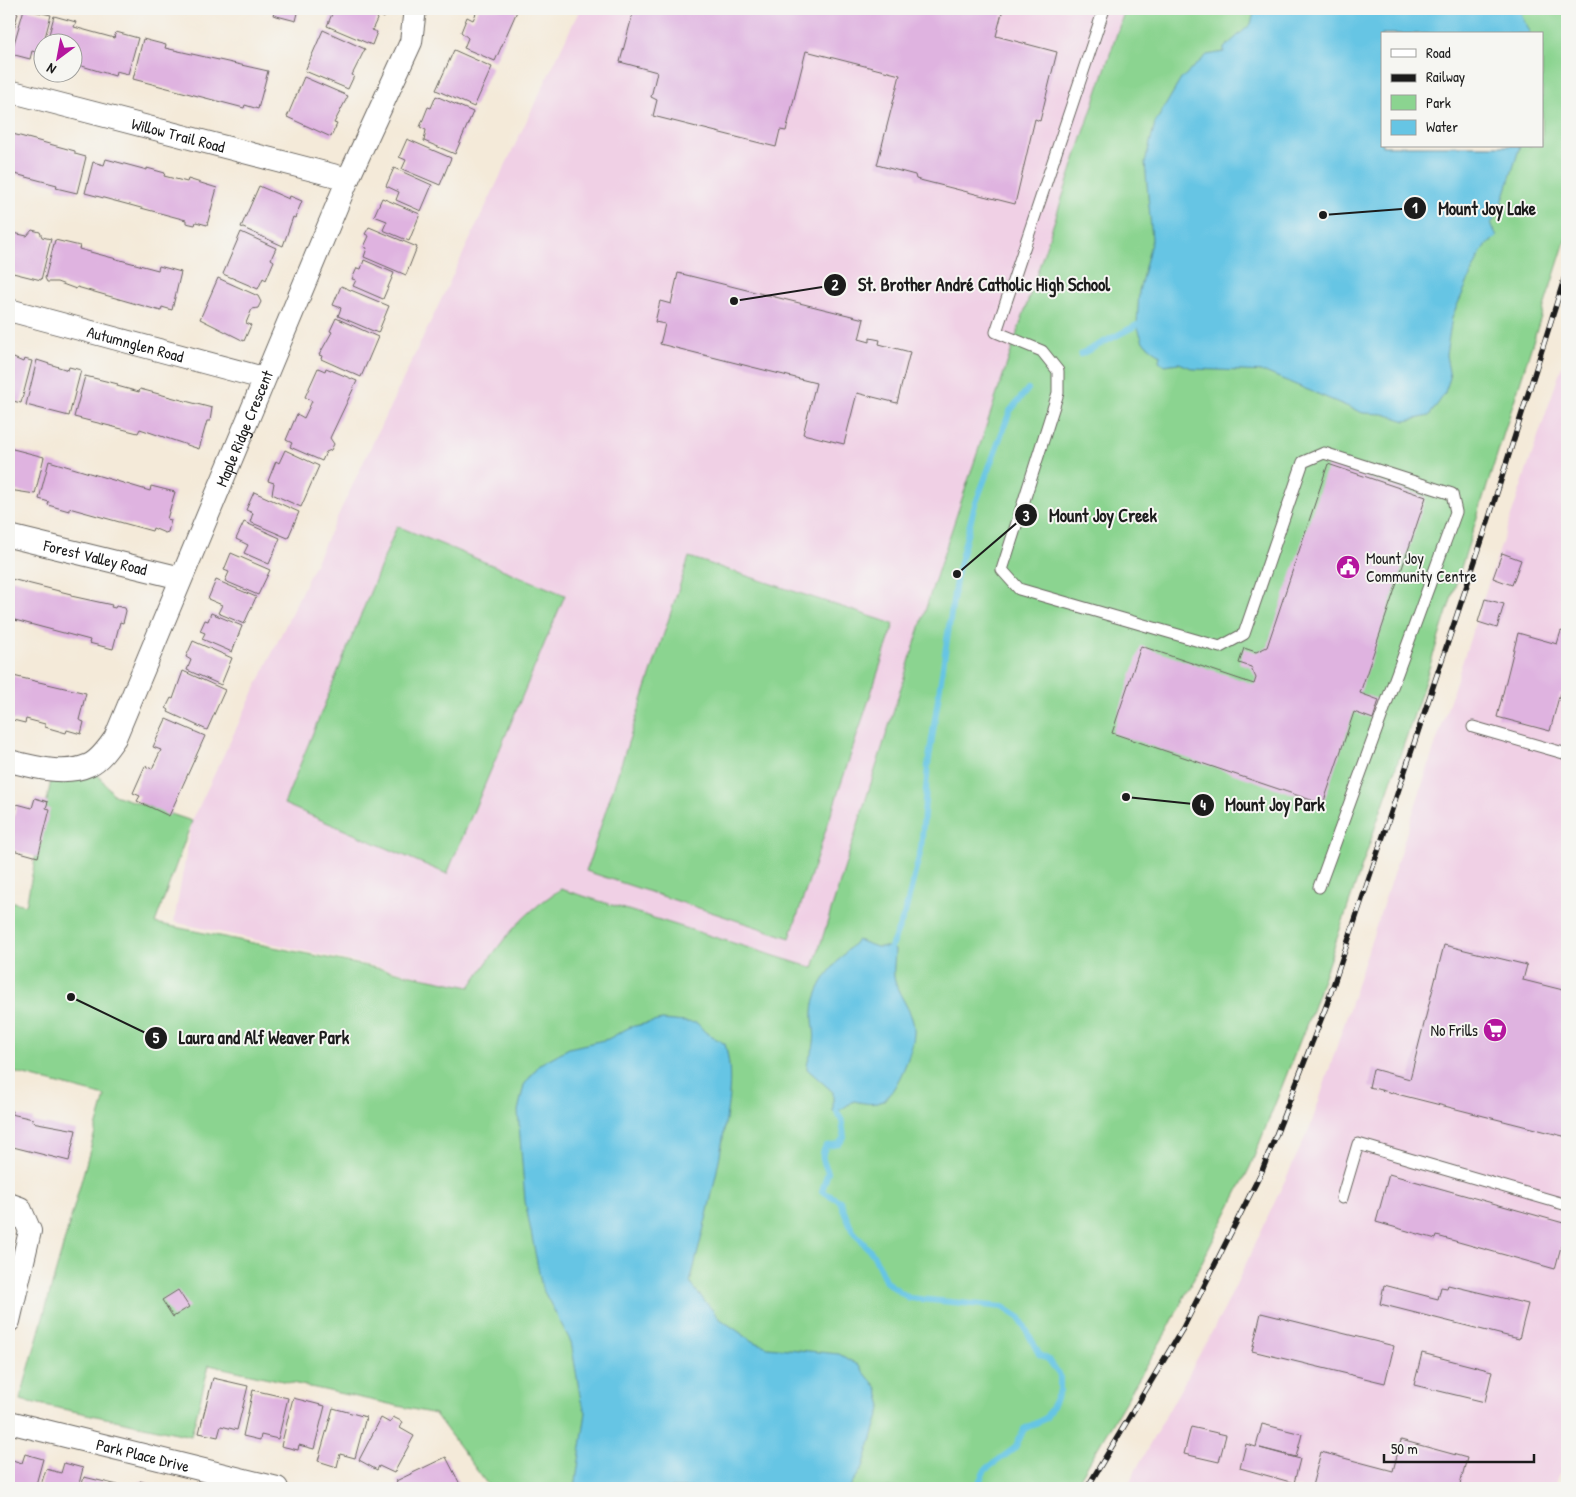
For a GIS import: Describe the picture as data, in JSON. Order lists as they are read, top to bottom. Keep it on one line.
{"streets":{"street":["Willow Trail Road","Autumnglen Road","Maple Ridge Crescent","Forest Valley Road","Park Place Drive"]},"crossings":[["Willow Trail Road","Maple Ridge Crescent"],["Autumnglen Road","Maple Ridge Crescent"],["Maple Ridge Crescent","Forest Valley Road"]],"places":{"other":["Mount Joy Lake","St. Brother André Catholic High School","Mount Joy Creek","Mount Joy Park","Laura and Alf Weaver Park"],"public building":["Mount Joy Community Centre"],"supermarket":["No Frills"]},"legend":["Road","Railway","Park","Water"],"scale_bar":"50 m","north":"bottom left"}
